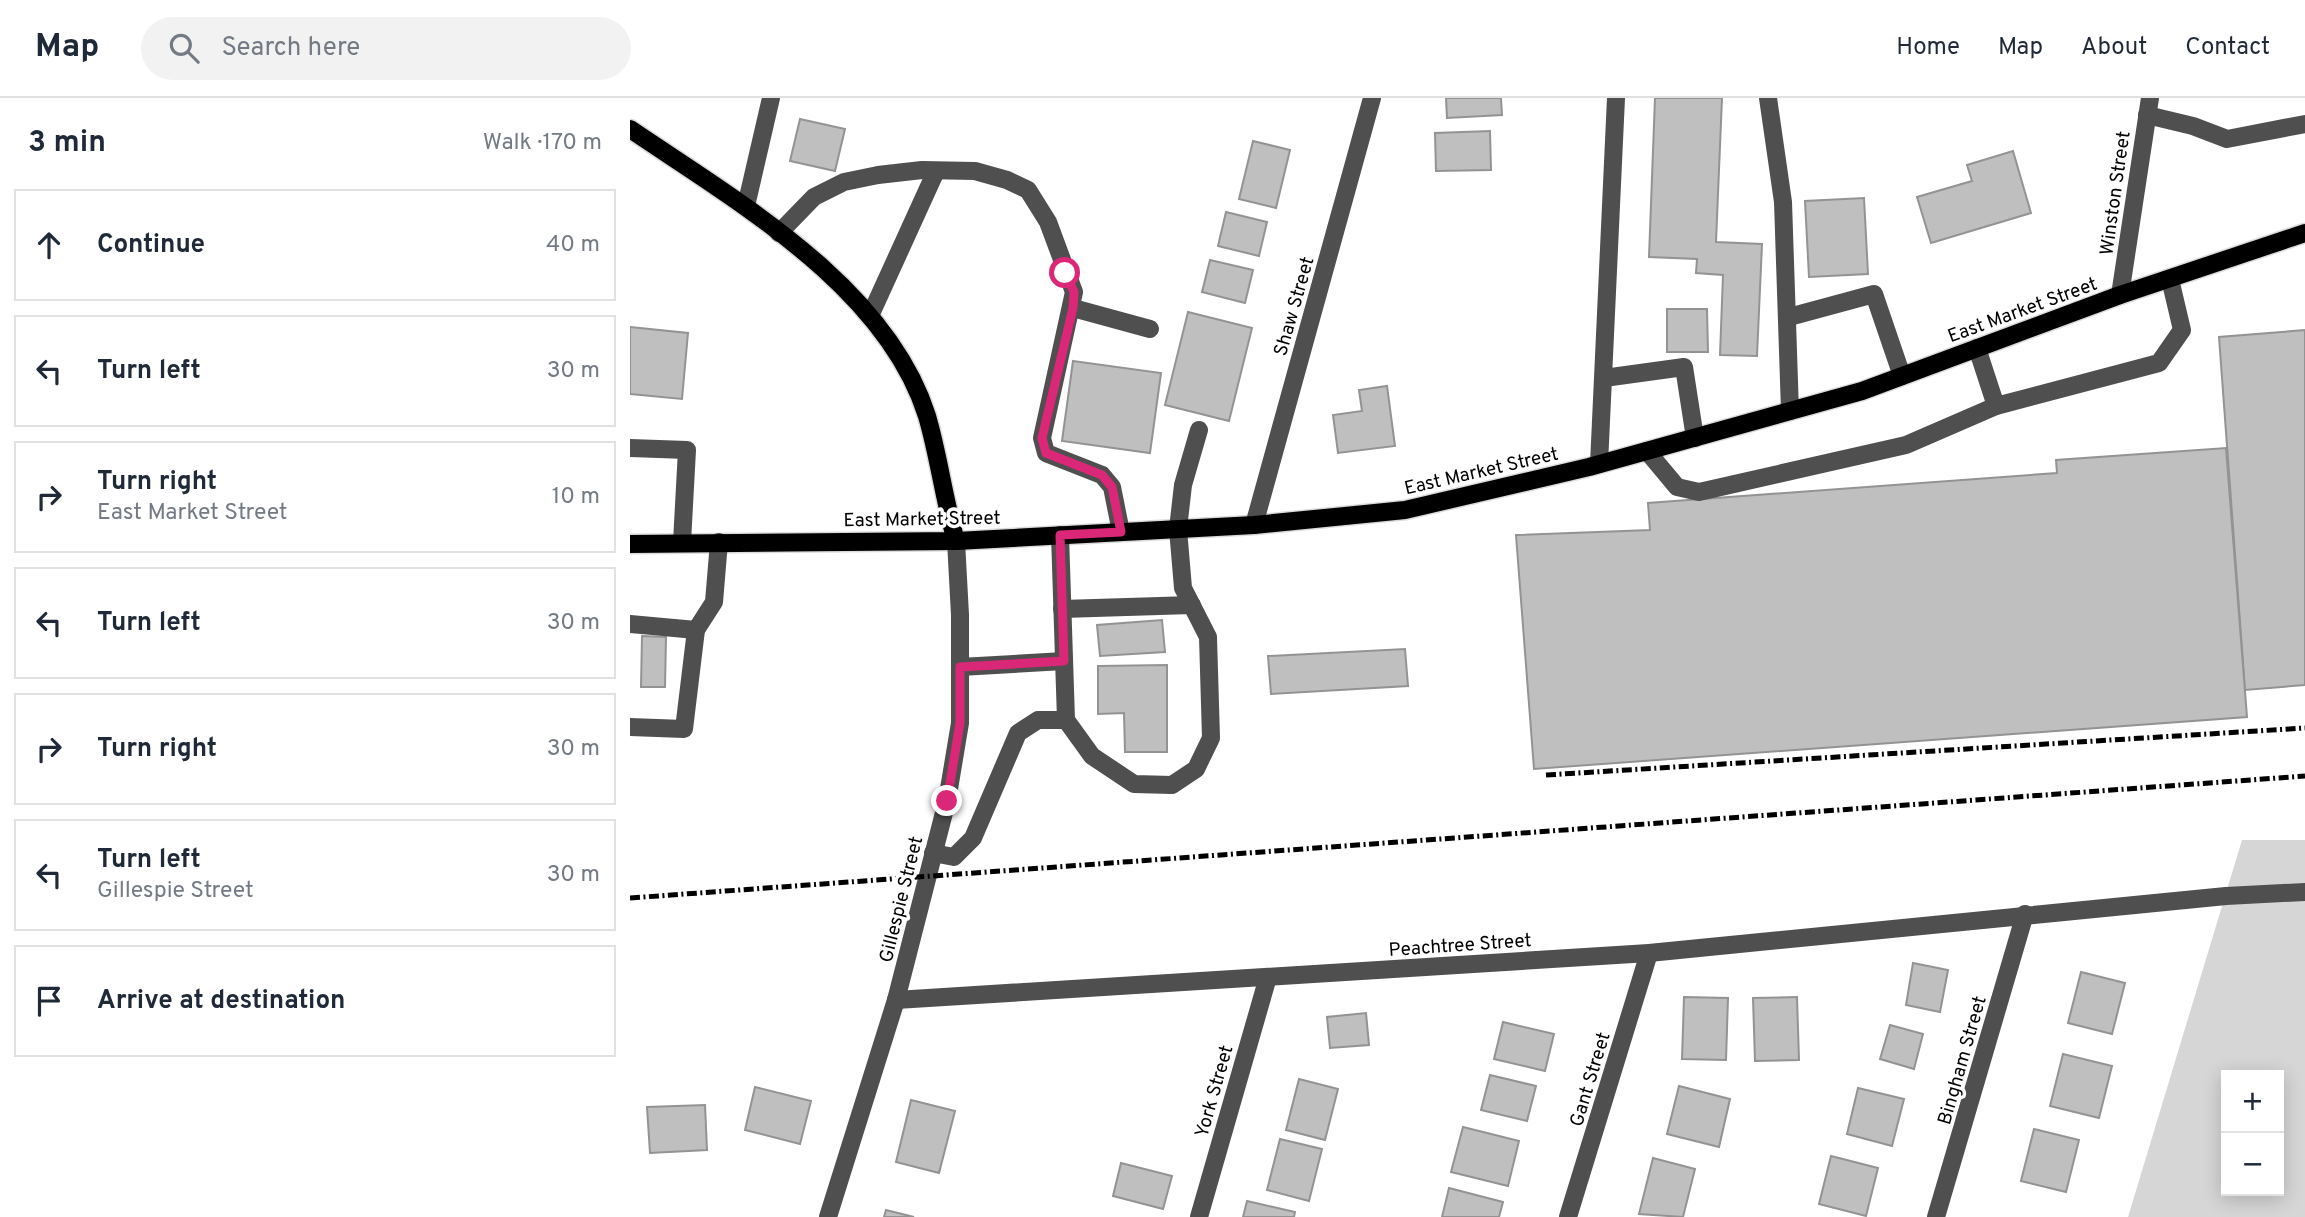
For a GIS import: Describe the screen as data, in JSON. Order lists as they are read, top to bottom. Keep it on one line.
{"streets":{"main road":["East Market Street"],"street":["Winston Street","Shaw Street","Gillespie Street","Peachtree Street","Bingham Street","Gant Street","York Street"]},"crossings":[["Winston Street","East Market Street"],["Shaw Street","East Market Street"],["East Market Street","Gillespie Street"],["Gillespie Street","Peachtree Street"],["Peachtree Street","Bingham Street"],["Peachtree Street","Gant Street"],["Peachtree Street","York Street"]],"page":{"header":"Map","search":"Search here","nav":["Home","Map","About","Contact"],"heading":["3 min","Walk · 170 m"],"list":[["Continue","40 m"],["Turn left","30 m"],["Turn right","East Market Street","10 m"],["Turn left","30 m"],["Turn right","30 m"],["Turn left","Gillespie Street","30 m"],"Arrive at destination"],"map_buttons":["+","−"]}}
